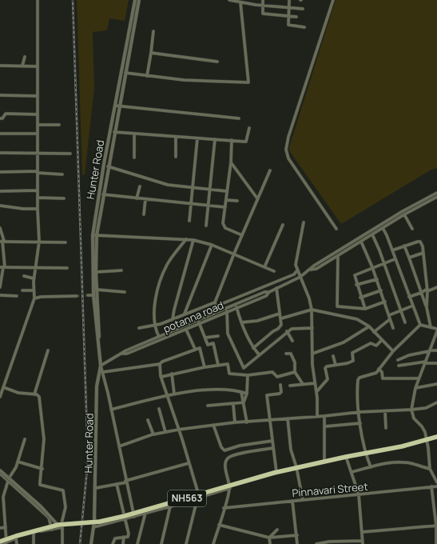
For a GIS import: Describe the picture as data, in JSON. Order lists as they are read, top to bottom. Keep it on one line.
{"streets":{"highway":["NH563"],"street":["Hunter Road","potanna road","Pinnavari Street"]},"crossings":[["Hunter Road","potanna road"]]}
